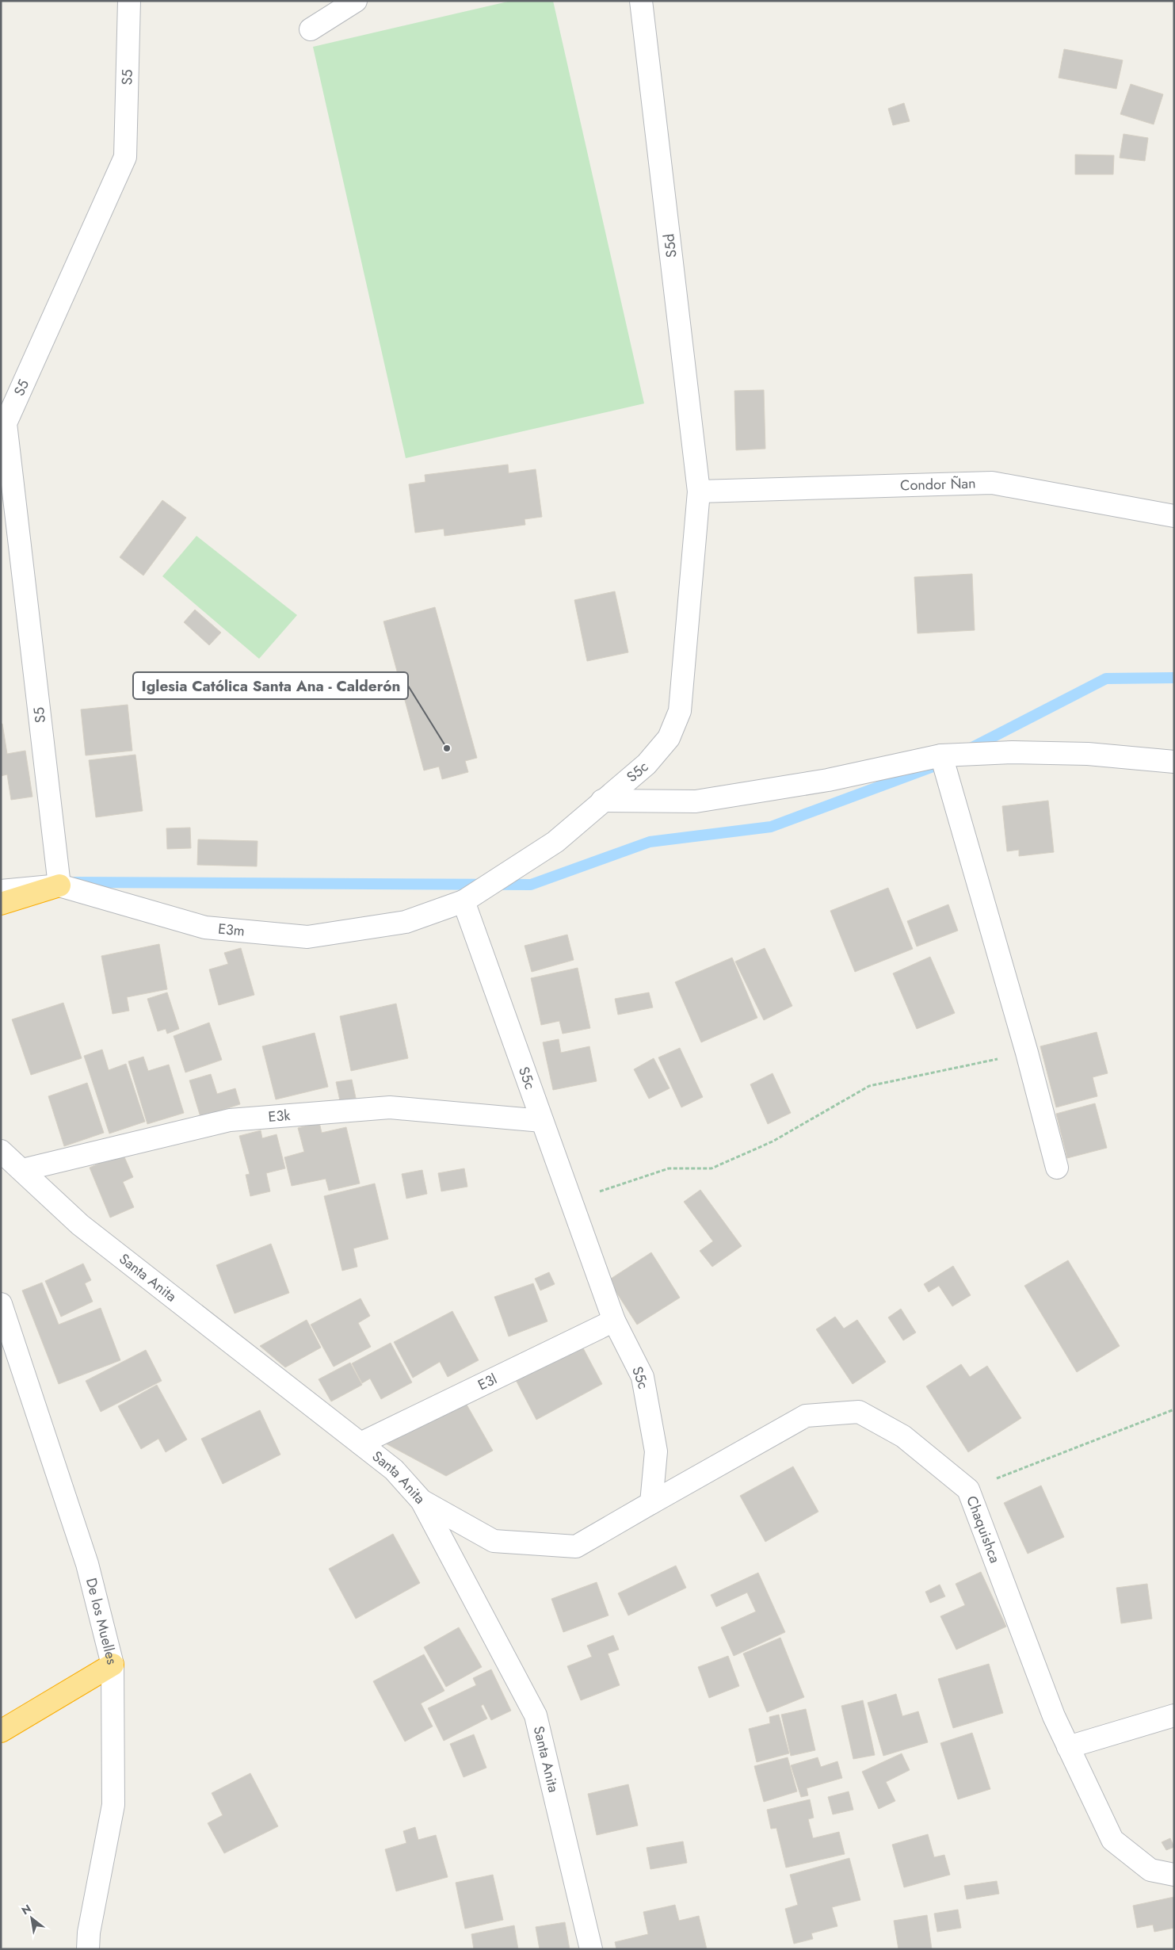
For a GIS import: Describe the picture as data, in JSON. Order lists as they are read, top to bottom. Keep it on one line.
{"streets":{"street":["S5","S5d","Condor Ñan","S5c","E3m","E3k","Santa Anita","E3l","Chaquishca","De los Muelles"]},"crossings":[["S5","E3m"],["S5d","Condor Ñan"],["S5d","S5c"],["Condor Ñan","S5c"],["S5c","E3m"],["S5c","E3k"],["S5c","E3l"],["S5c","Chaquishca"],["E3k","Santa Anita"],["Santa Anita","E3l"]],"places":["Iglesia Católica Santa Ana - Calderón"],"north":"top left"}
